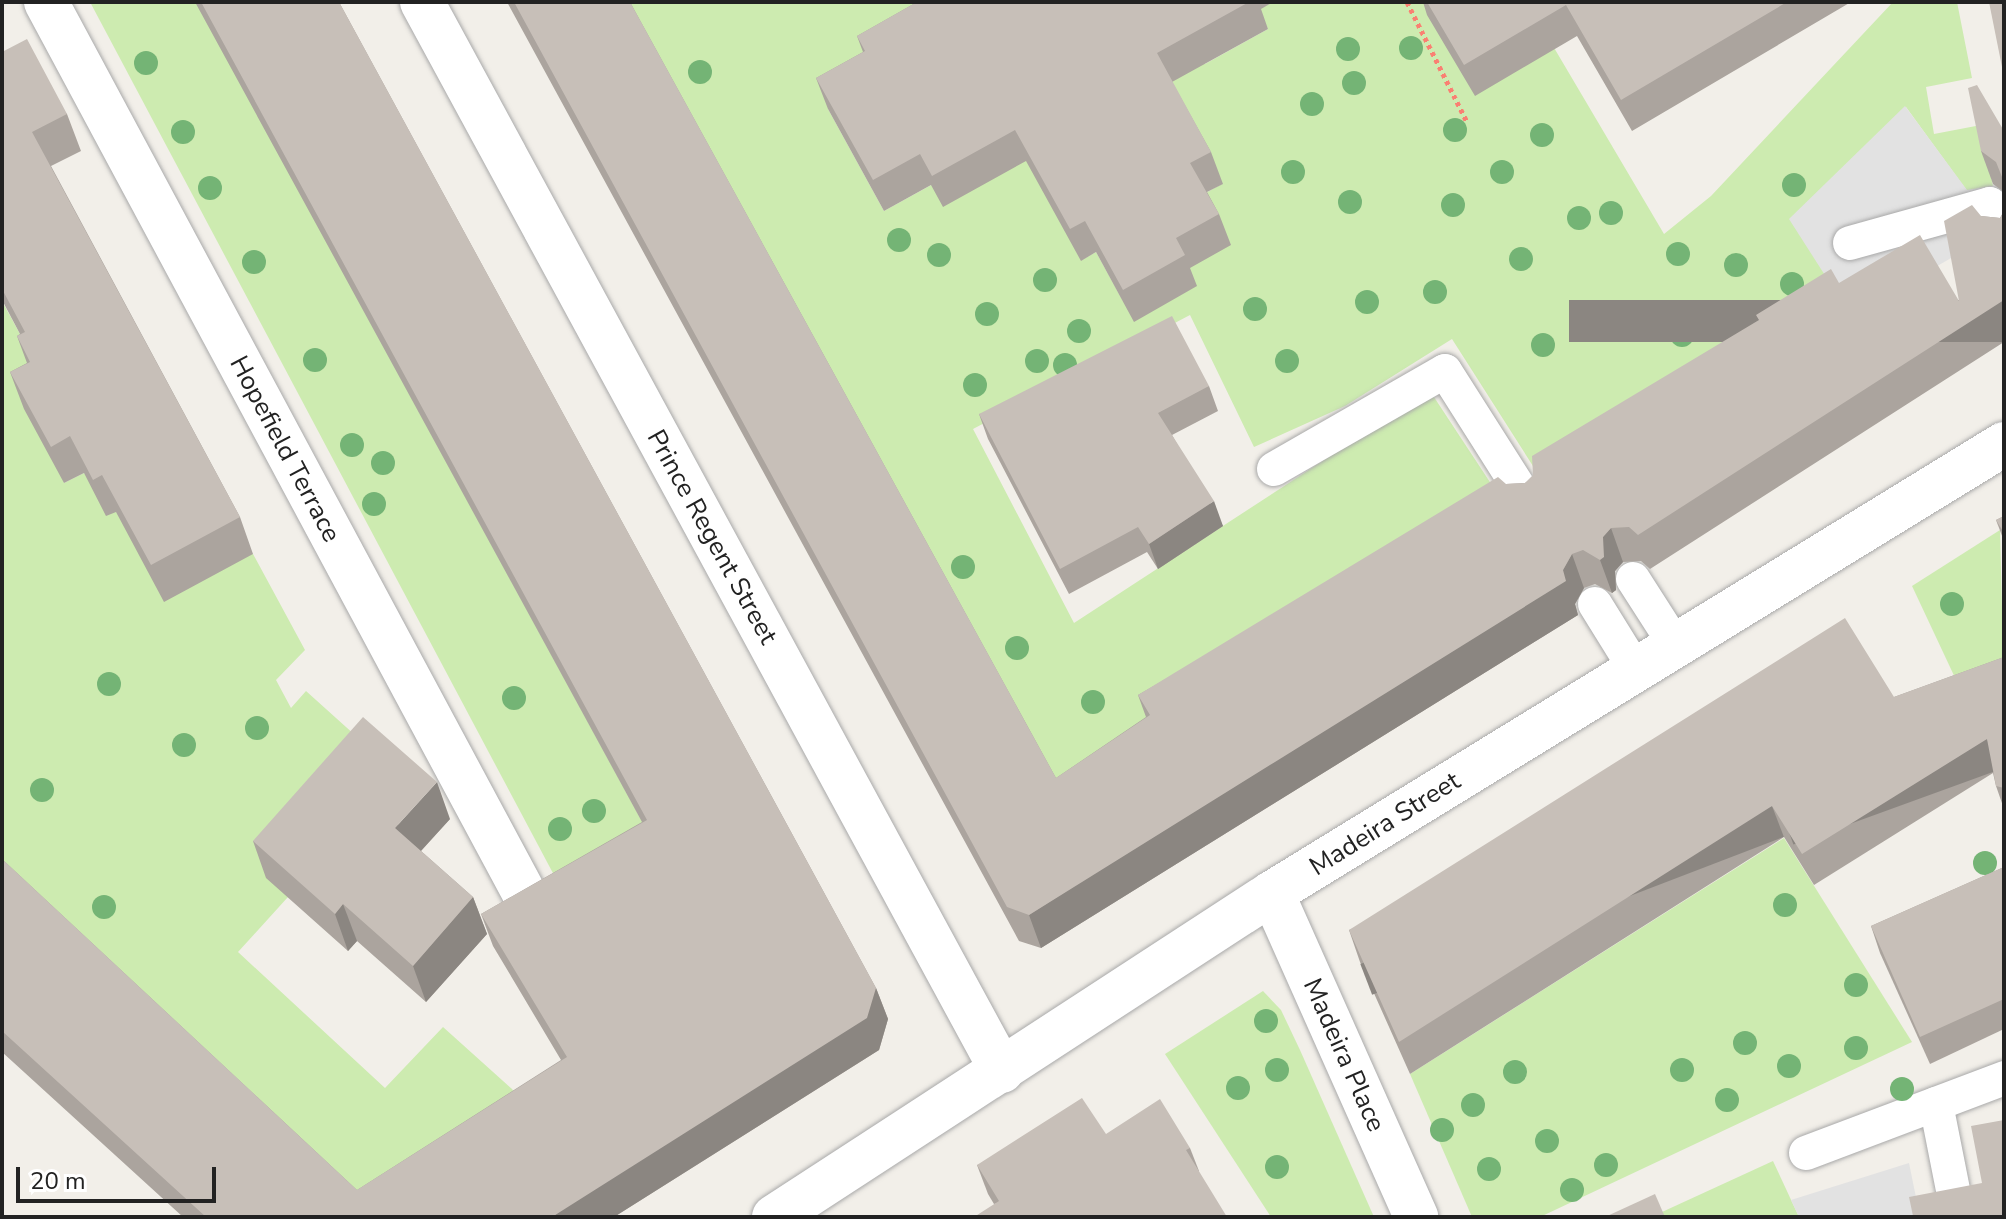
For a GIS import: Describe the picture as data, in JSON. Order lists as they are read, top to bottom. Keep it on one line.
{"streets":{"street":["Hopefield Terrace","Prince Regent Street","Madeira Street","Madeira Place"]},"crossings":[["Prince Regent Street","Madeira Street"],["Madeira Street","Madeira Place"]],"scale_bar":"20 m"}
